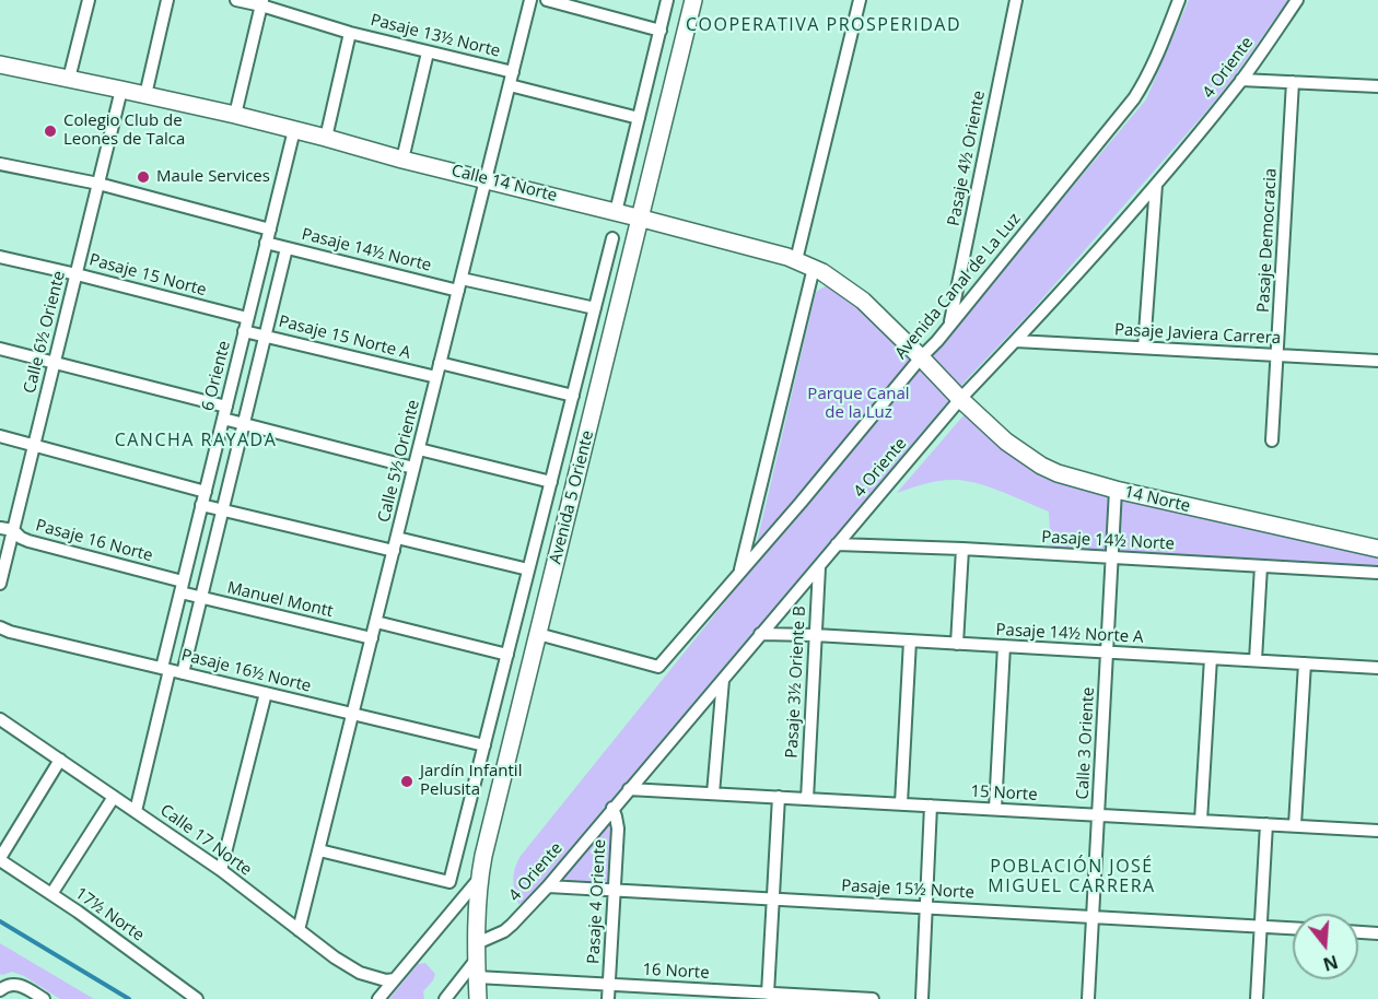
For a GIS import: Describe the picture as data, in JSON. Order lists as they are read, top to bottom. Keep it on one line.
{"streets":{"street":["Pasaje 13½ Norte","4 Oriente","Pasaje 4½ Oriente","Calle 14 Norte","Pasaje Democracia","Pasaje 14½ Norte","Pasaje 15 Norte","Avenida Canal de La Luz","Calle 6½ Oriente","Pasaje Javiera Carrera","Pasaje 15 Norte A","6 Oriente","Calle 5½ Oriente","Avenida 5 Oriente","14 Norte","Pasaje 16 Norte","Manuel Montt","Pasaje 14½ Norte A","Pasaje 16½ Norte","Pasaje 3½ Oriente B","Calle 3 Oriente","15 Norte","Calle 17 Norte","Pasaje 15½ Norte","Pasaje 4 Oriente","17½ Norte","16 Norte"]},"crossings":[["Pasaje 13½ Norte","Calle 5½ Oriente"],["4 Oriente","Calle 14 Norte"],["4 Oriente","Pasaje 14½ Norte"],["4 Oriente","Pasaje Javiera Carrera"],["4 Oriente","Avenida 5 Oriente"],["4 Oriente","14 Norte"],["4 Oriente","Pasaje 14½ Norte A"],["4 Oriente","Pasaje 3½ Oriente B"],["4 Oriente","15 Norte"],["4 Oriente","Pasaje 15½ Norte"],["4 Oriente","Pasaje 4 Oriente"],["Pasaje 4½ Oriente","Avenida Canal de La Luz"],["Calle 14 Norte","Avenida Canal de La Luz"],["Calle 14 Norte","Calle 6½ Oriente"],["Calle 14 Norte","6 Oriente"],["Calle 14 Norte","Calle 5½ Oriente"],["Calle 14 Norte","Avenida 5 Oriente"],["Calle 14 Norte","14 Norte"],["Pasaje Democracia","Pasaje Javiera Carrera"],["Pasaje 14½ Norte","6 Oriente"],["Pasaje 14½ Norte","Calle 5½ Oriente"],["Pasaje 14½ Norte","Calle 3 Oriente"],["Pasaje 15 Norte","Calle 6½ Oriente"],["Pasaje 15 Norte","6 Oriente"],["Avenida Canal de La Luz","Avenida 5 Oriente"],["Calle 6½ Oriente","Pasaje 16 Norte"],["Pasaje 15 Norte A","6 Oriente"],["Pasaje 15 Norte A","Calle 5½ Oriente"],["6 Oriente","Pasaje 16 Norte"],["6 Oriente","Manuel Montt"],["6 Oriente","Pasaje 16½ Norte"],["6 Oriente","Calle 17 Norte"],["Calle 5½ Oriente","Manuel Montt"],["Calle 5½ Oriente","Pasaje 16½ Norte"],["Calle 5½ Oriente","Calle 17 Norte"],["Avenida 5 Oriente","16 Norte"],["14 Norte","Calle 3 Oriente"],["Pasaje 16 Norte","Manuel Montt"],["Pasaje 14½ Norte A","Pasaje 3½ Oriente B"],["Pasaje 14½ Norte A","Calle 3 Oriente"],["Pasaje 3½ Oriente B","15 Norte"],["Calle 3 Oriente","15 Norte"],["Calle 3 Oriente","Pasaje 15½ Norte"],["Pasaje 15½ Norte","Pasaje 4 Oriente"],["Pasaje 4 Oriente","16 Norte"]],"districts":["COOPERATIVA PROSPERIDAD","CANCHA RAYADA","POBLACIÓN JOSÉ MIGUEL CARRERA"],"parks":["Parque Canal de la Luz"],"places":["Colegio Club de Leones de Talca","Maule Services","Jardín Infantil Pelusita"],"north":"bottom"}
